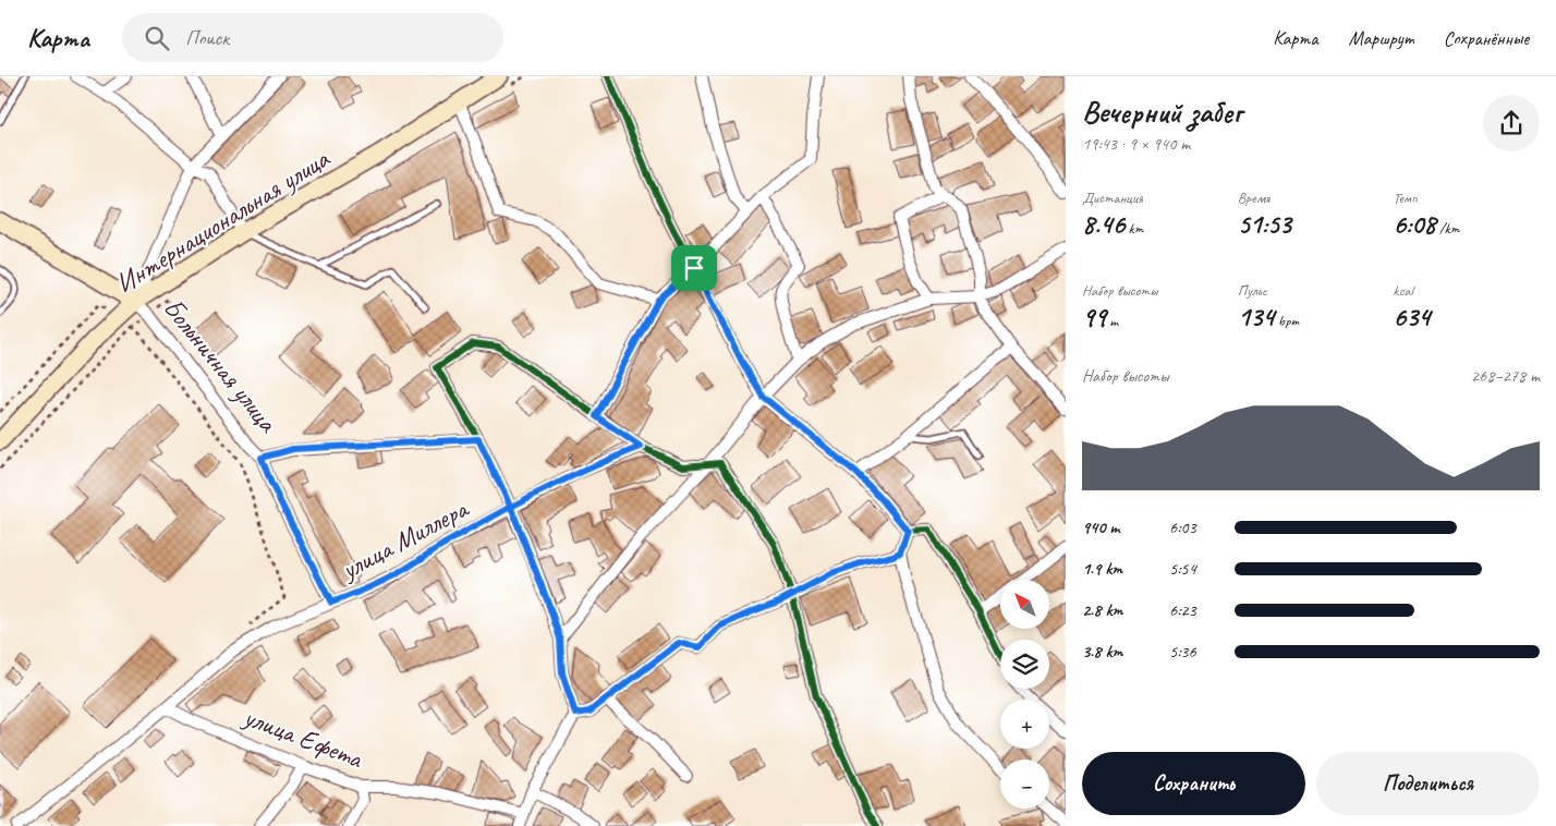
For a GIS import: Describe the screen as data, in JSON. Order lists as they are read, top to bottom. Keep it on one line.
{"streets":{"main road":["Интернациональная улица","Больничная улица"],"street":["улица Миллера","улица Ефета"]},"crossings":[["Интернациональная улица","Больничная улица"],["Больничная улица","улица Миллера"],["улица Миллера","улица Ефета"]],"north":"top left","page":{"header":"Карта","search":"Поиск","nav":["Карта","Маршрут","Сохранённые"],"heading":["Вечерний забег","19:43 · 9 × 940 m"],"stats":[["Дистанция","8.46 km"],["Время","51:53"],["Темп","6:08 /km"],["Набор высоты","99 m"],["Пульс","134 bpm"],["kcal","634"]],"chart":["Набор высоты","268–278 m"],"list":[{"name":"940 m","note":"6:03"},{"name":"1.9 km","note":"5:54"},{"name":"2.8 km","note":"6:23"},{"name":"3.8 km","note":"5:36"}],"map_buttons":["+","−"],"buttons":["Сохранить","Поделиться"]}}
